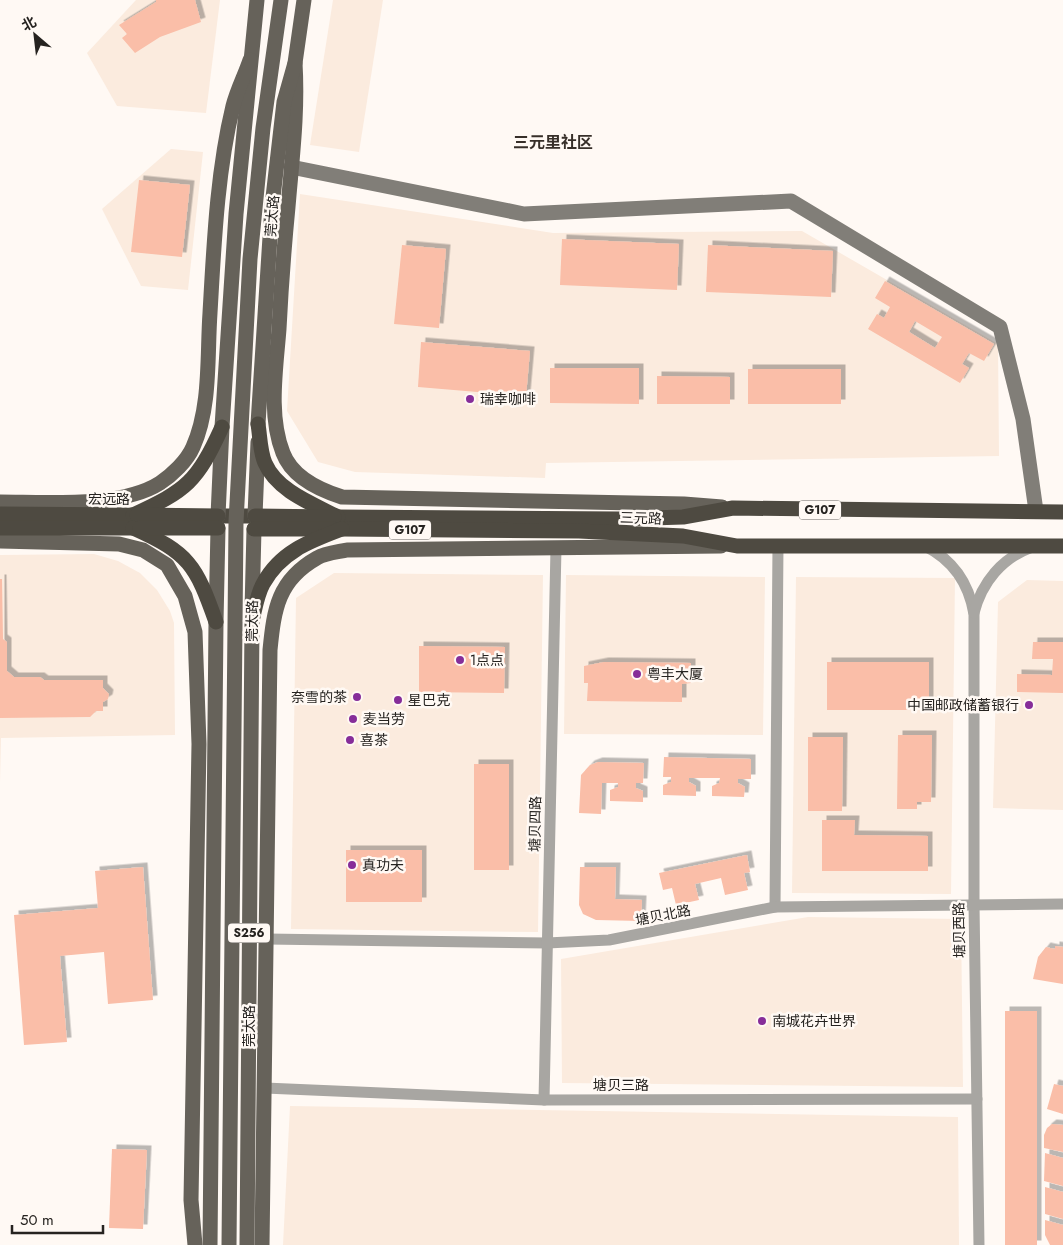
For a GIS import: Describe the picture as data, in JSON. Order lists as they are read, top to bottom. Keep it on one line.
{"streets":{"highway":["宏远路","G107","三元路"],"main road":["莞太路","S256"],"street":["塘贝四路","塘贝北路","塘贝西路","塘贝三路"]},"crossings":[["莞太路","三元路"],["宏远路","三元路"],["塘贝四路","塘贝北路"],["塘贝四路","塘贝三路"],["塘贝北路","塘贝西路"],["塘贝西路","塘贝三路"]],"districts":["三元里社区"],"places":["瑞幸咖啡","1点点","粤丰大厦","奈雪的茶","星巴克","中国邮政储蓄银行","麦当劳","喜茶","真功夫","南城花卉世界"],"scale_bar":"50 m","north":"top left"}
